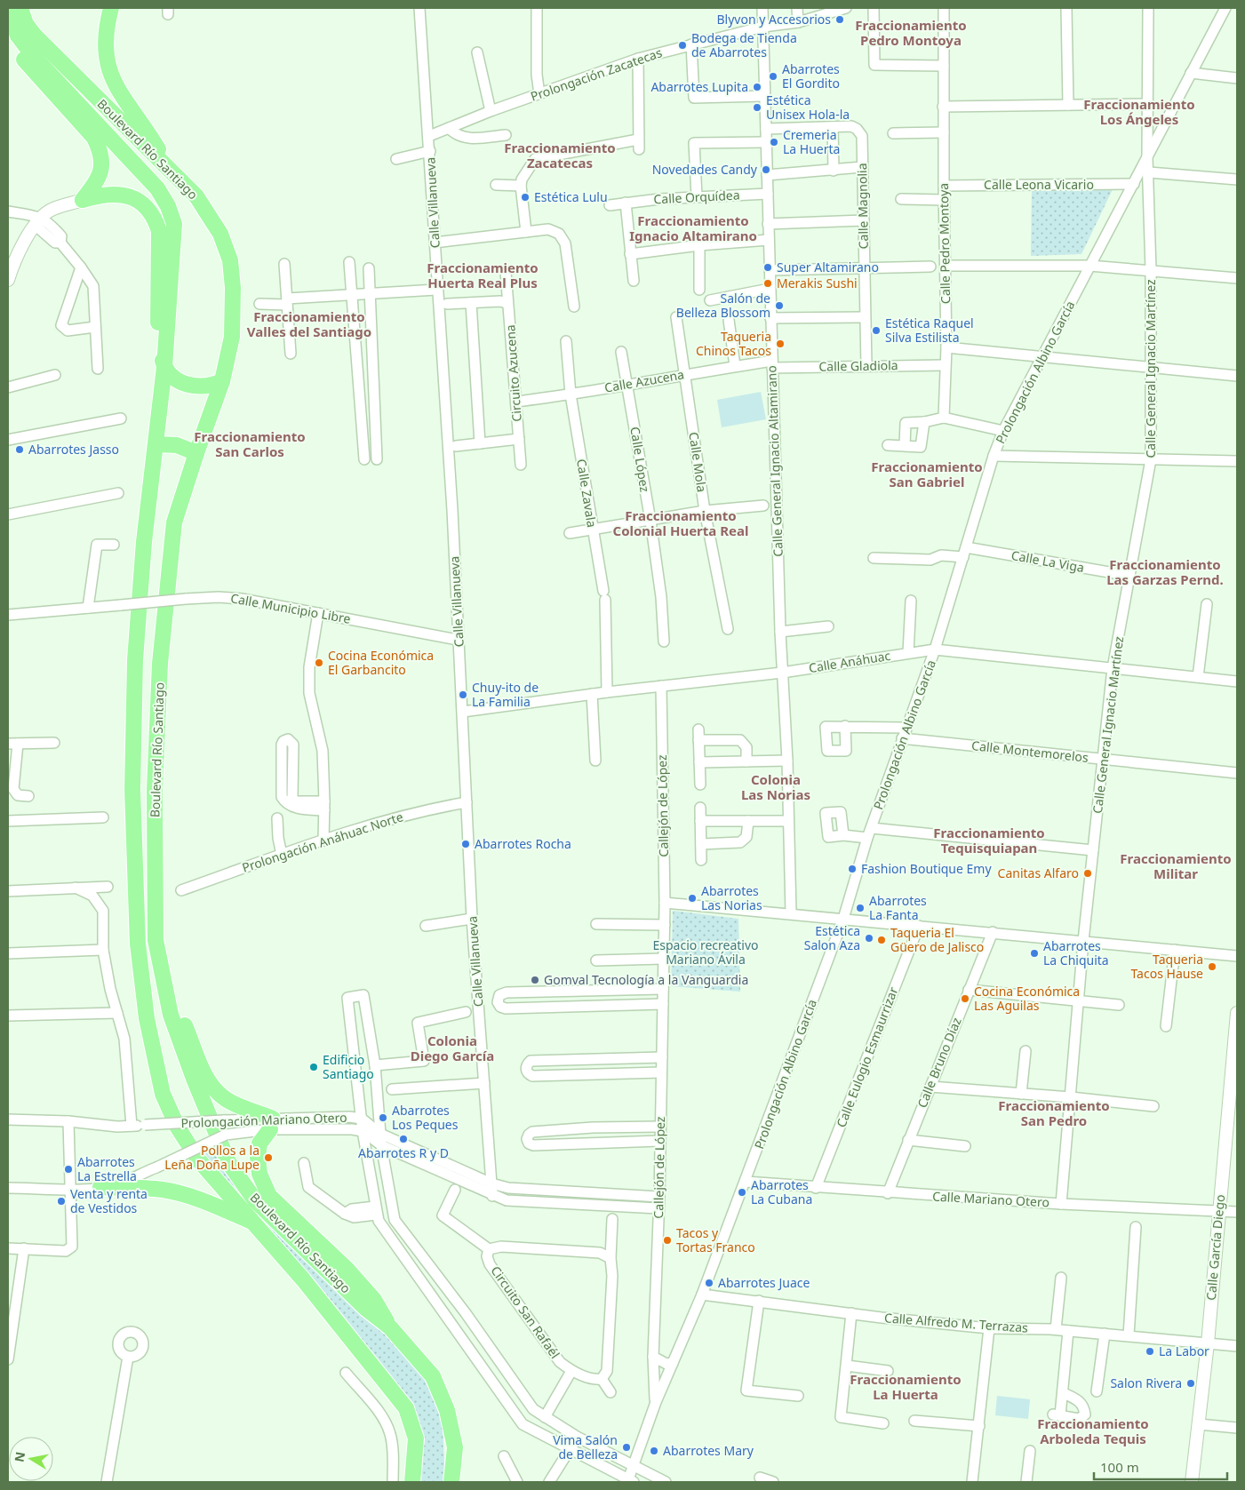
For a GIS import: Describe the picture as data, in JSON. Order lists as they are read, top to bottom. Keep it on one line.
{"streets":{"main road":["Boulevard Río Santiago"],"street":["Prolongación Zacatecas","Calle Leona Vicario","Calle Orquídea","Calle Villanueva","Calle Magnolia","Calle Pedro Montoya","Calle Gladiola","Calle General Ignacio Martínez","Prolongación Albino García","Circuito Azucena","Calle Azucena","Calle López","Calle General Ignacio Altamirano","Calle Mola","Calle Zavala","Calle La Viga","Calle Municipio Libre","Calle Anáhuac","Calle Montemorelos","Callejón de López","Prolongación Anáhuac Norte","Calle Eulogio Esmaurrizar","Calle Bruno Díaz","Prolongación Mariano Otero","Calle Mariano Otero","Calle García Diego","Circuito San Rafaél","Calle Alfredo M. Terrazas"]},"crossings":[["Prolongación Zacatecas","Calle Villanueva"],["Prolongación Zacatecas","Calle General Ignacio Altamirano"],["Calle Leona Vicario","Calle Pedro Montoya"],["Calle Leona Vicario","Prolongación Albino García"],["Calle Orquídea","Calle General Ignacio Altamirano"],["Calle Villanueva","Calle Municipio Libre"],["Calle Villanueva","Calle Anáhuac"],["Calle Villanueva","Prolongación Anáhuac Norte"],["Calle Villanueva","Prolongación Mariano Otero"],["Calle Magnolia","Calle Gladiola"],["Calle Pedro Montoya","Calle Gladiola"],["Calle Gladiola","Calle Azucena"],["Calle Gladiola","Calle General Ignacio Altamirano"],["Calle General Ignacio Martínez","Prolongación Albino García"],["Calle General Ignacio Martínez","Calle La Viga"],["Calle General Ignacio Martínez","Calle Anáhuac"],["Calle General Ignacio Martínez","Calle Montemorelos"],["Calle General Ignacio Martínez","Calle Mariano Otero"],["Prolongación Albino García","Calle La Viga"],["Prolongación Albino García","Calle Anáhuac"],["Prolongación Albino García","Calle Montemorelos"],["Prolongación Albino García","Callejón de López"],["Prolongación Albino García","Calle Mariano Otero"],["Prolongación Albino García","Calle Alfredo M. Terrazas"],["Circuito Azucena","Calle Azucena"],["Calle Azucena","Calle López"],["Calle Azucena","Calle General Ignacio Altamirano"],["Calle Azucena","Calle Mola"],["Calle Azucena","Calle Zavala"],["Calle General Ignacio Altamirano","Calle Anáhuac"],["Calle Zavala","Calle Anáhuac"],["Calle Anáhuac","Callejón de López"],["Callejón de López","Prolongación Mariano Otero"],["Calle Eulogio Esmaurrizar","Calle Mariano Otero"],["Calle Bruno Díaz","Calle Mariano Otero"],["Calle Mariano Otero","Calle García Diego"],["Calle García Diego","Calle Alfredo M. Terrazas"]],"districts":["Fraccionamiento Pedro Montoya","Fraccionamiento Los Ángeles","Fraccionamiento Zacatecas","Fraccionamiento Ignacio Altamirano","Fraccionamiento Huerta Real Plus","Fraccionamiento Valles del Santiago","Fraccionamiento San Carlos","Fraccionamiento San Gabriel","Fraccionamiento Colonial Huerta Real","Fraccionamiento Las Garzas Pernd.","Colonia Las Norias","Fraccionamiento Tequisquiapan","Fraccionamiento Militar","Colonia Diego García","Fraccionamiento San Pedro","Fraccionamiento La Huerta","Fraccionamiento Arboleda Tequis"],"parks":["Espacio recreativo Mariano Ávila"],"places":["Blyvon y Accesorios","Bodega de Tienda de Abarrotes","Abarrotes El Gordito","Abarrotes Lupita","Estética Unisex Hola-la","Cremeria La Huerta","Novedades Candy","Estética Lulu","Super Altamirano","Merakis Sushi","Salón de Belleza Blossom","Estética Raquel Silva Estilista","Taqueria Chinos Tacos","Abarrotes Jasso","Cocina Económica El Garbancito","Chuy-ito de La Familia","Abarrotes Rocha","Fashion Boutique Emy","Canitas Alfaro","Abarrotes Las Norias","Abarrotes La Fanta","Estética Salon Aza","Taqueria El Güero de Jalisco","Abarrotes La Chiquita","Taqueria Tacos Hause","Gomval Tecnología a la Vanguardia","Cocina Económica Las Aguilas","Edificio Santiago","Abarrotes Los Peques","Abarrotes R y D","Pollos a la Leña Doña Lupe","Abarrotes La Estrella","Abarrotes La Cubana","Venta y renta de Vestidos","Tacos y Tortas Franco","Abarrotes Juace","La Labor","Salon Rivera","Vima Salón de Belleza","Abarrotes Mary"],"scale_bar":"100 m","north":"left"}
